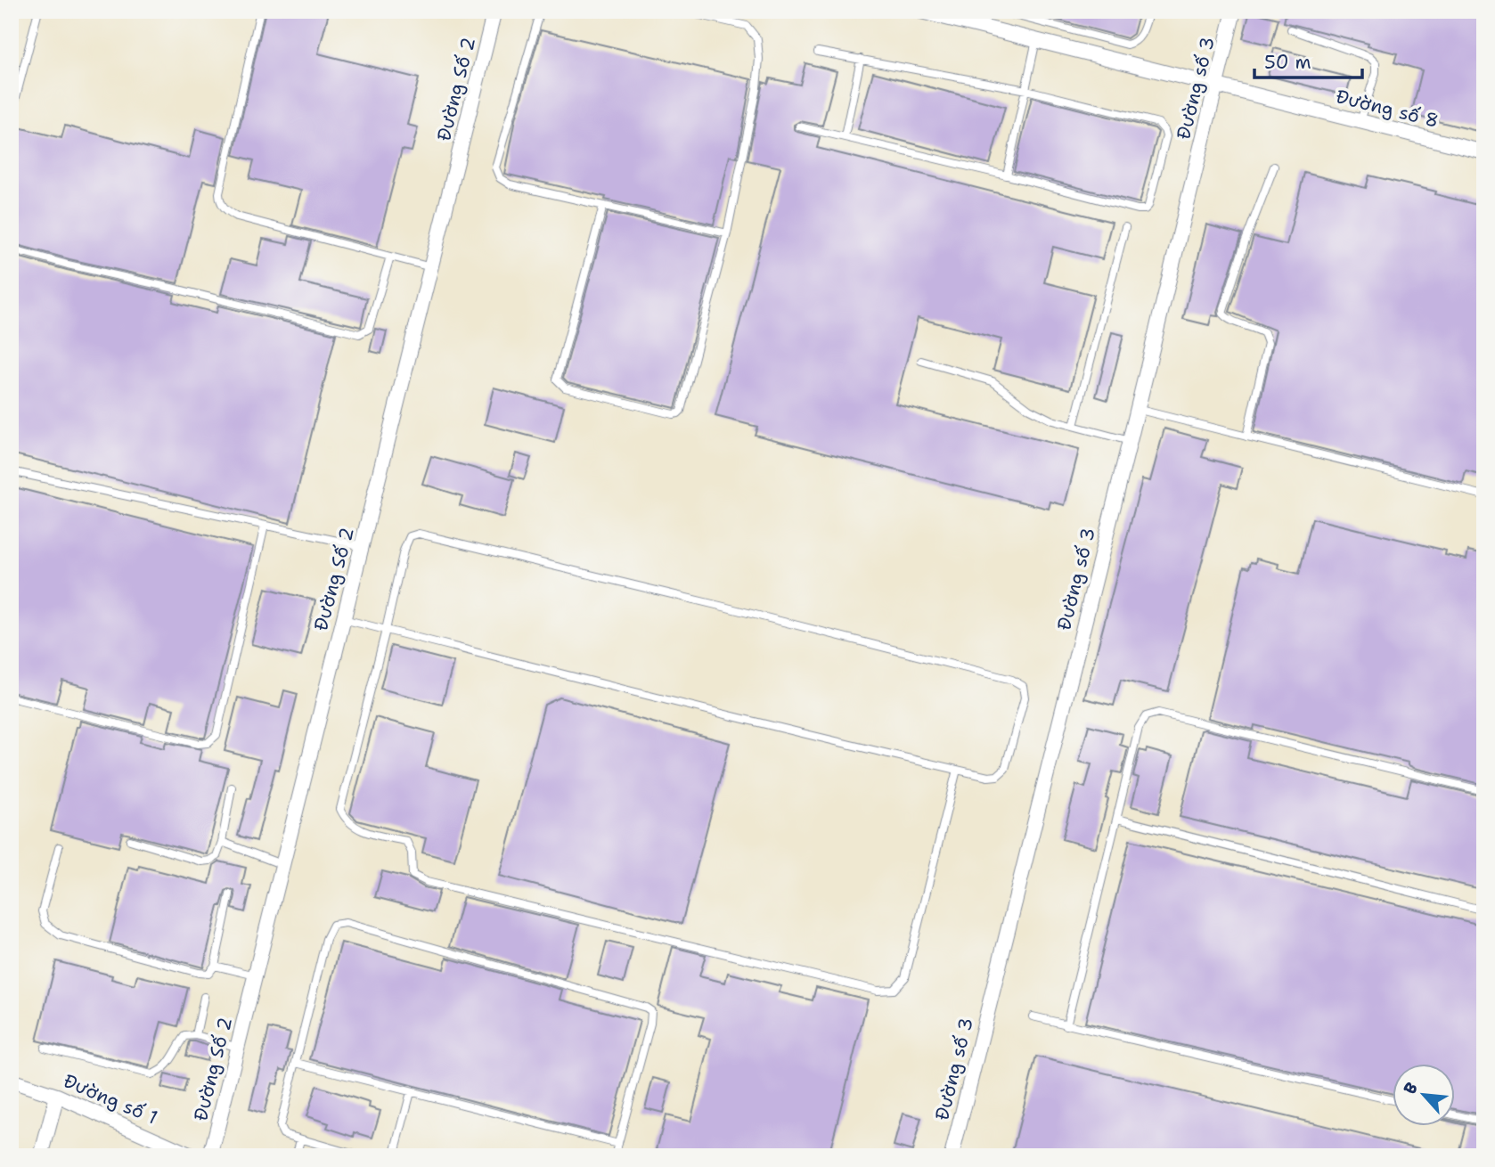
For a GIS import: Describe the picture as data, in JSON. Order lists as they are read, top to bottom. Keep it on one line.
{"streets":{"street":["Đường số 3","Đường Số 2","Đường số 8","Đường số 1"]},"crossings":[["Đường số 3","Đường số 8"]],"scale_bar":"50 m","north":"top left"}
